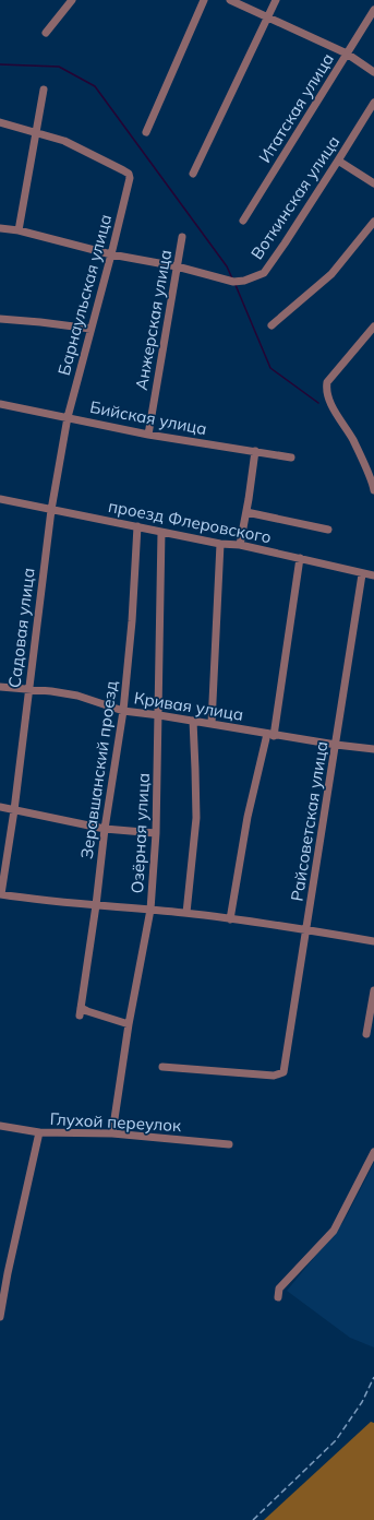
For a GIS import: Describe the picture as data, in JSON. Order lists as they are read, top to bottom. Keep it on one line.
{"streets":{"street":["Итатская улица","Воткинская улица","Барнаульская улица","Анжерская улица","Бийская улица","проезд Флеровского","Садовая улица","Кривая улица","Зеравшанский проезд","Райсоветская улица","Озёрная улица","Глухой переулок"]},"crossings":[["Воткинская улица","Барнаульская улица"],["Воткинская улица","Анжерская улица"],["Барнаульская улица","Бийская улица"],["Барнаульская улица","Садовая улица"],["Анжерская улица","Бийская улица"],["Бийская улица","Садовая улица"],["проезд Флеровского","Садовая улица"],["проезд Флеровского","Зеравшанский проезд"],["проезд Флеровского","Райсоветская улица"],["проезд Флеровского","Озёрная улица"],["Садовая улица","Кривая улица"],["Кривая улица","Зеравшанский проезд"],["Кривая улица","Райсоветская улица"],["Кривая улица","Озёрная улица"],["Зеравшанский проезд","Озёрная улица"],["Озёрная улица","Глухой переулок"]]}
